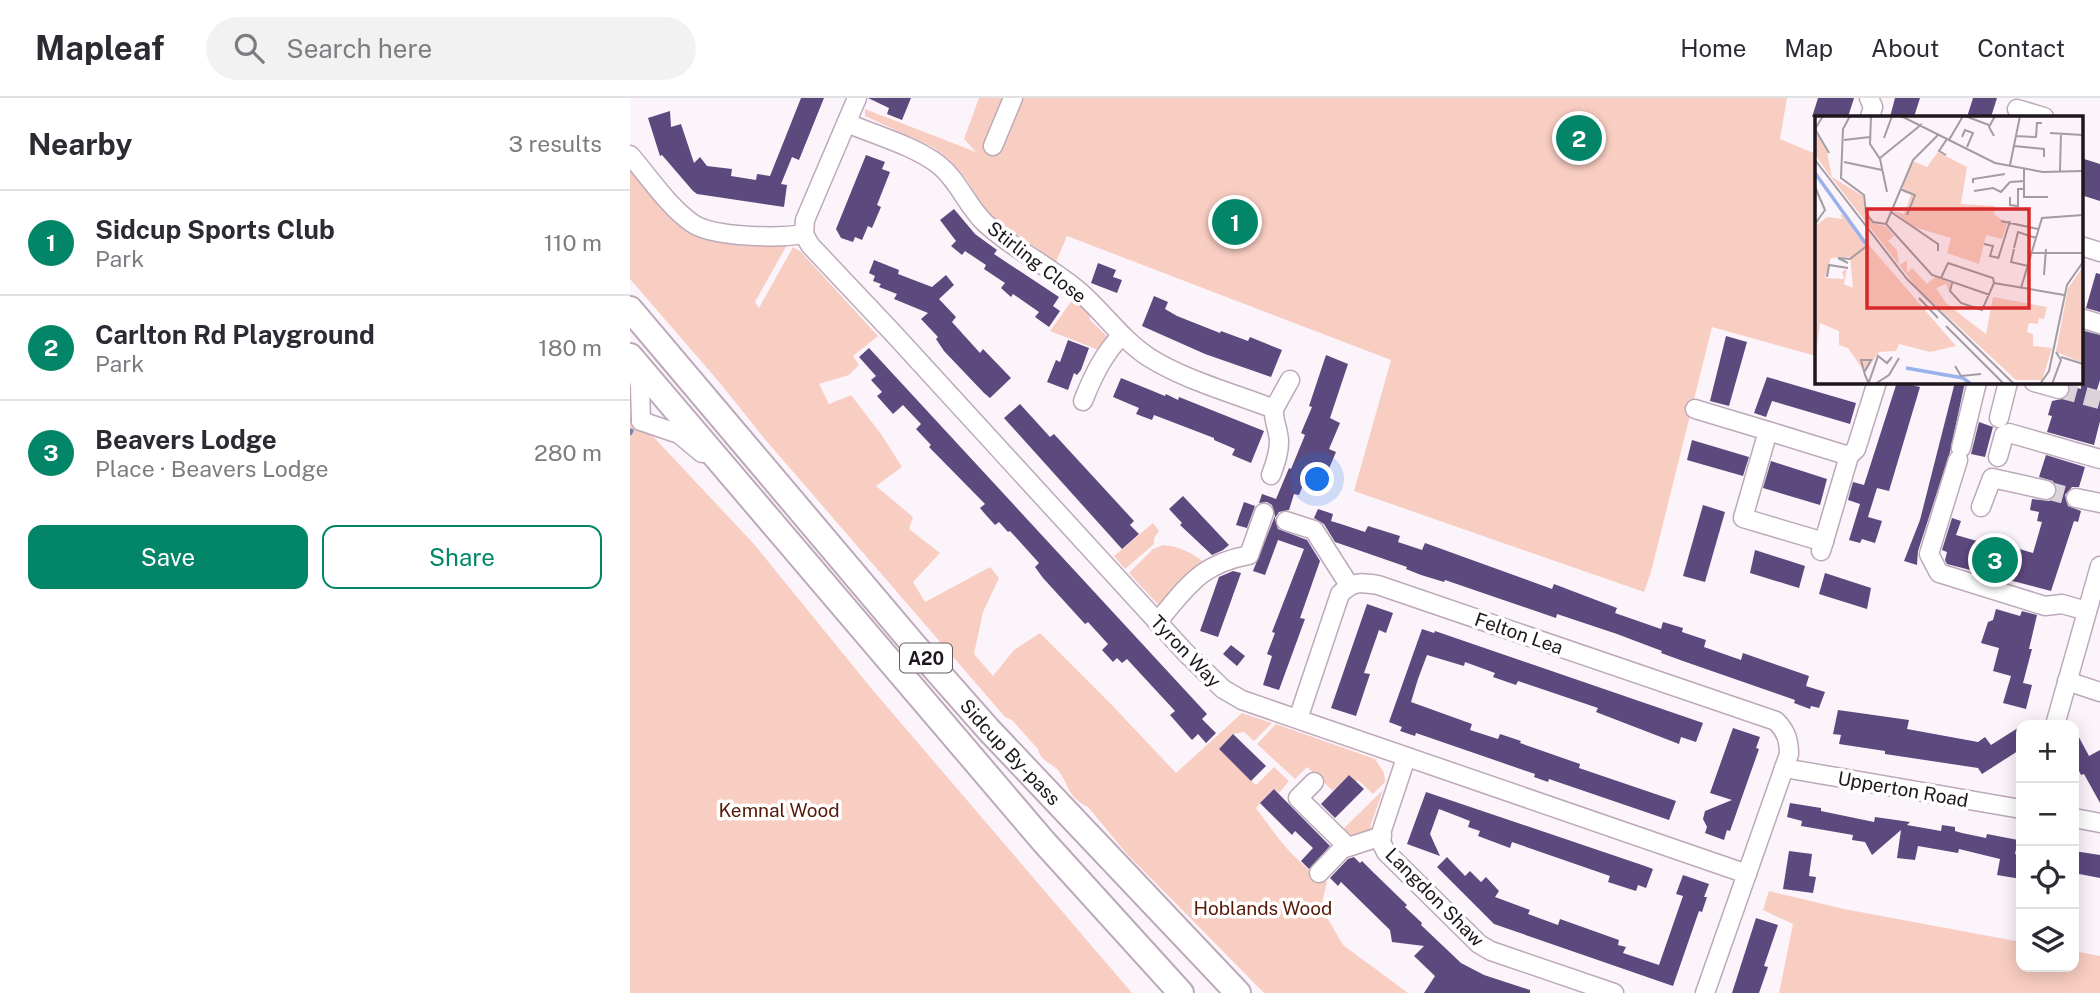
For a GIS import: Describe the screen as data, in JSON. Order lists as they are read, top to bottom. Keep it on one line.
{"streets":{"highway":["A20","Sidcup By-pass"],"street":["Stirling Close","Felton Lea","Tyron Way","Upperton Road","Langdon Shaw"]},"crossings":[["Felton Lea","Upperton Road"],["Tyron Way","Langdon Shaw"]],"parks":["Kemnal Wood","Hoblands Wood"],"page":{"header":"Mapleaf","search":"Search here","nav":["Home","Map","About","Contact"],"heading":["Nearby","3 results"],"pins":["2","1","3"],"list":[{"mark":"1","name":"Sidcup Sports Club","note":"Park","value":"110 m"},{"mark":"2","name":"Carlton Rd Playground","note":"Park","value":"180 m"},{"mark":"3","name":"Beavers Lodge","note":"Place · Beavers Lodge","value":"280 m"}],"buttons":["Save","Share"],"map_buttons":["+","−"]}}
